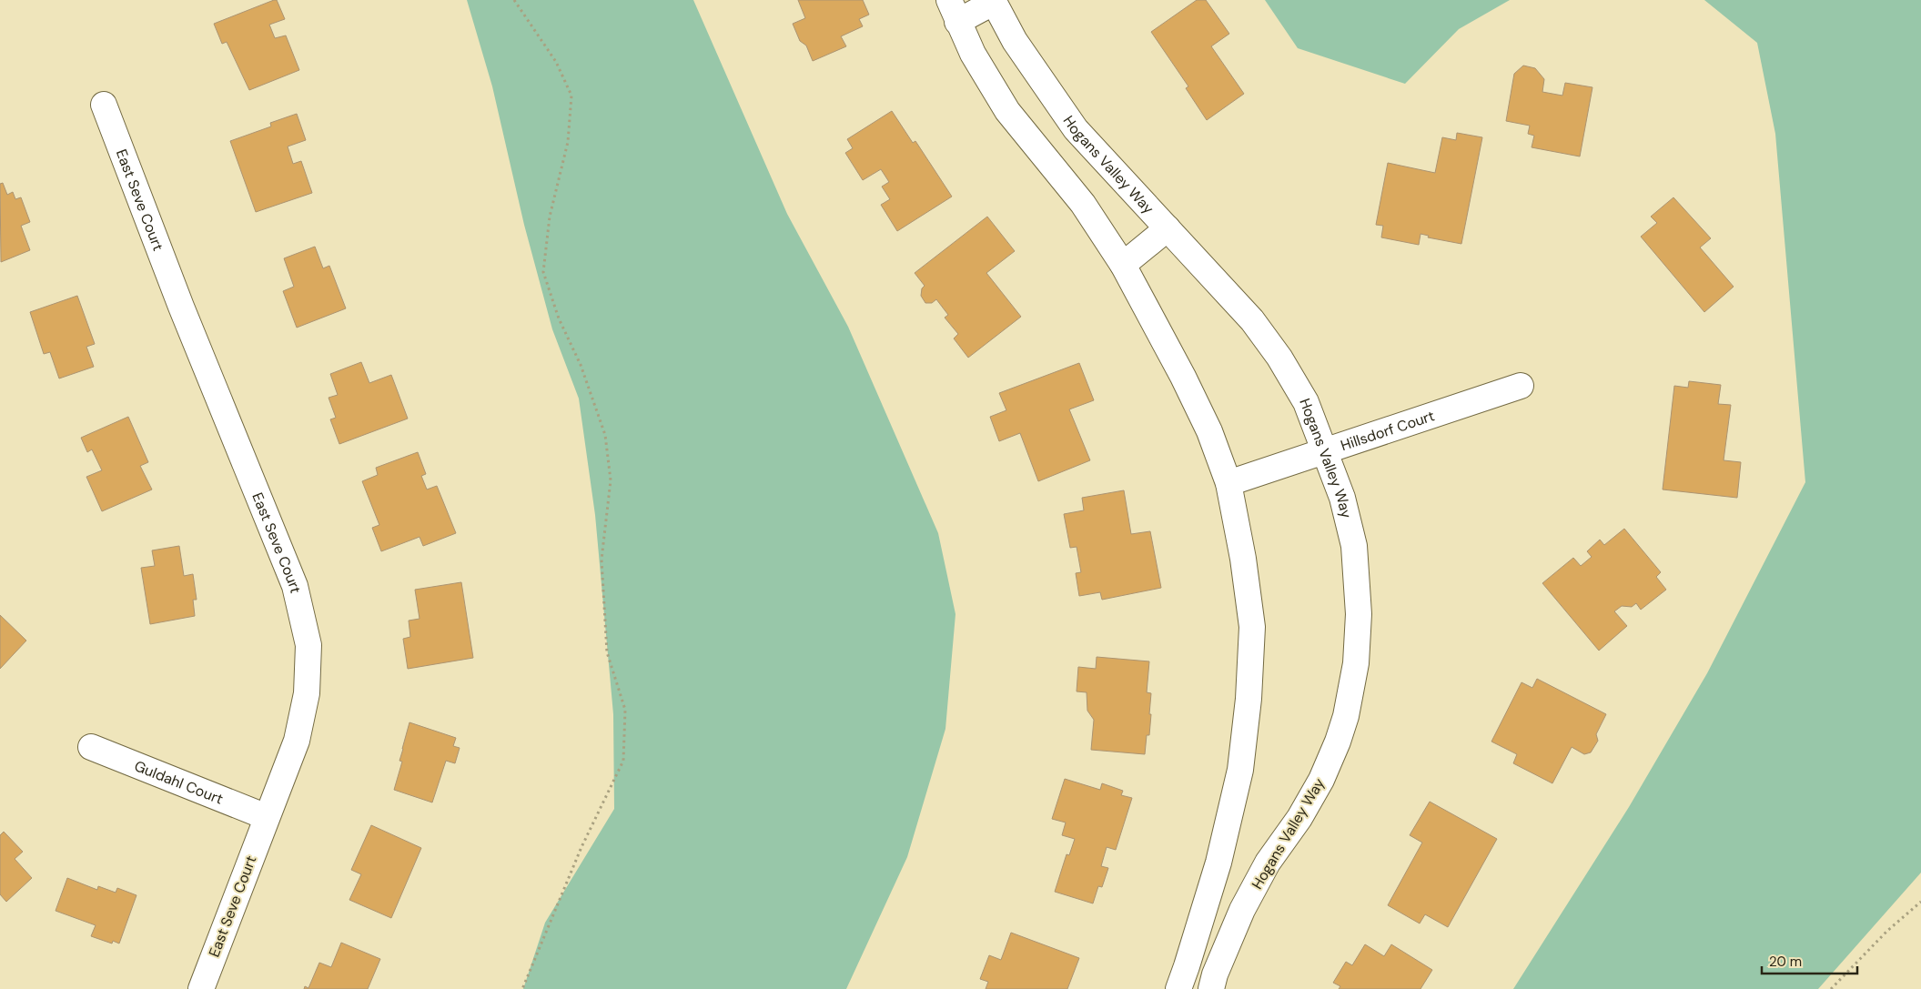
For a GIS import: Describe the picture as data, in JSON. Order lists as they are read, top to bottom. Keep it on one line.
{"streets":{"street":["Hogans Valley Way","East Seve Court","Hillsdorf Court","Guldahl Court"]},"crossings":[["Hogans Valley Way","Hillsdorf Court"],["East Seve Court","Guldahl Court"]],"scale_bar":"20 m"}
